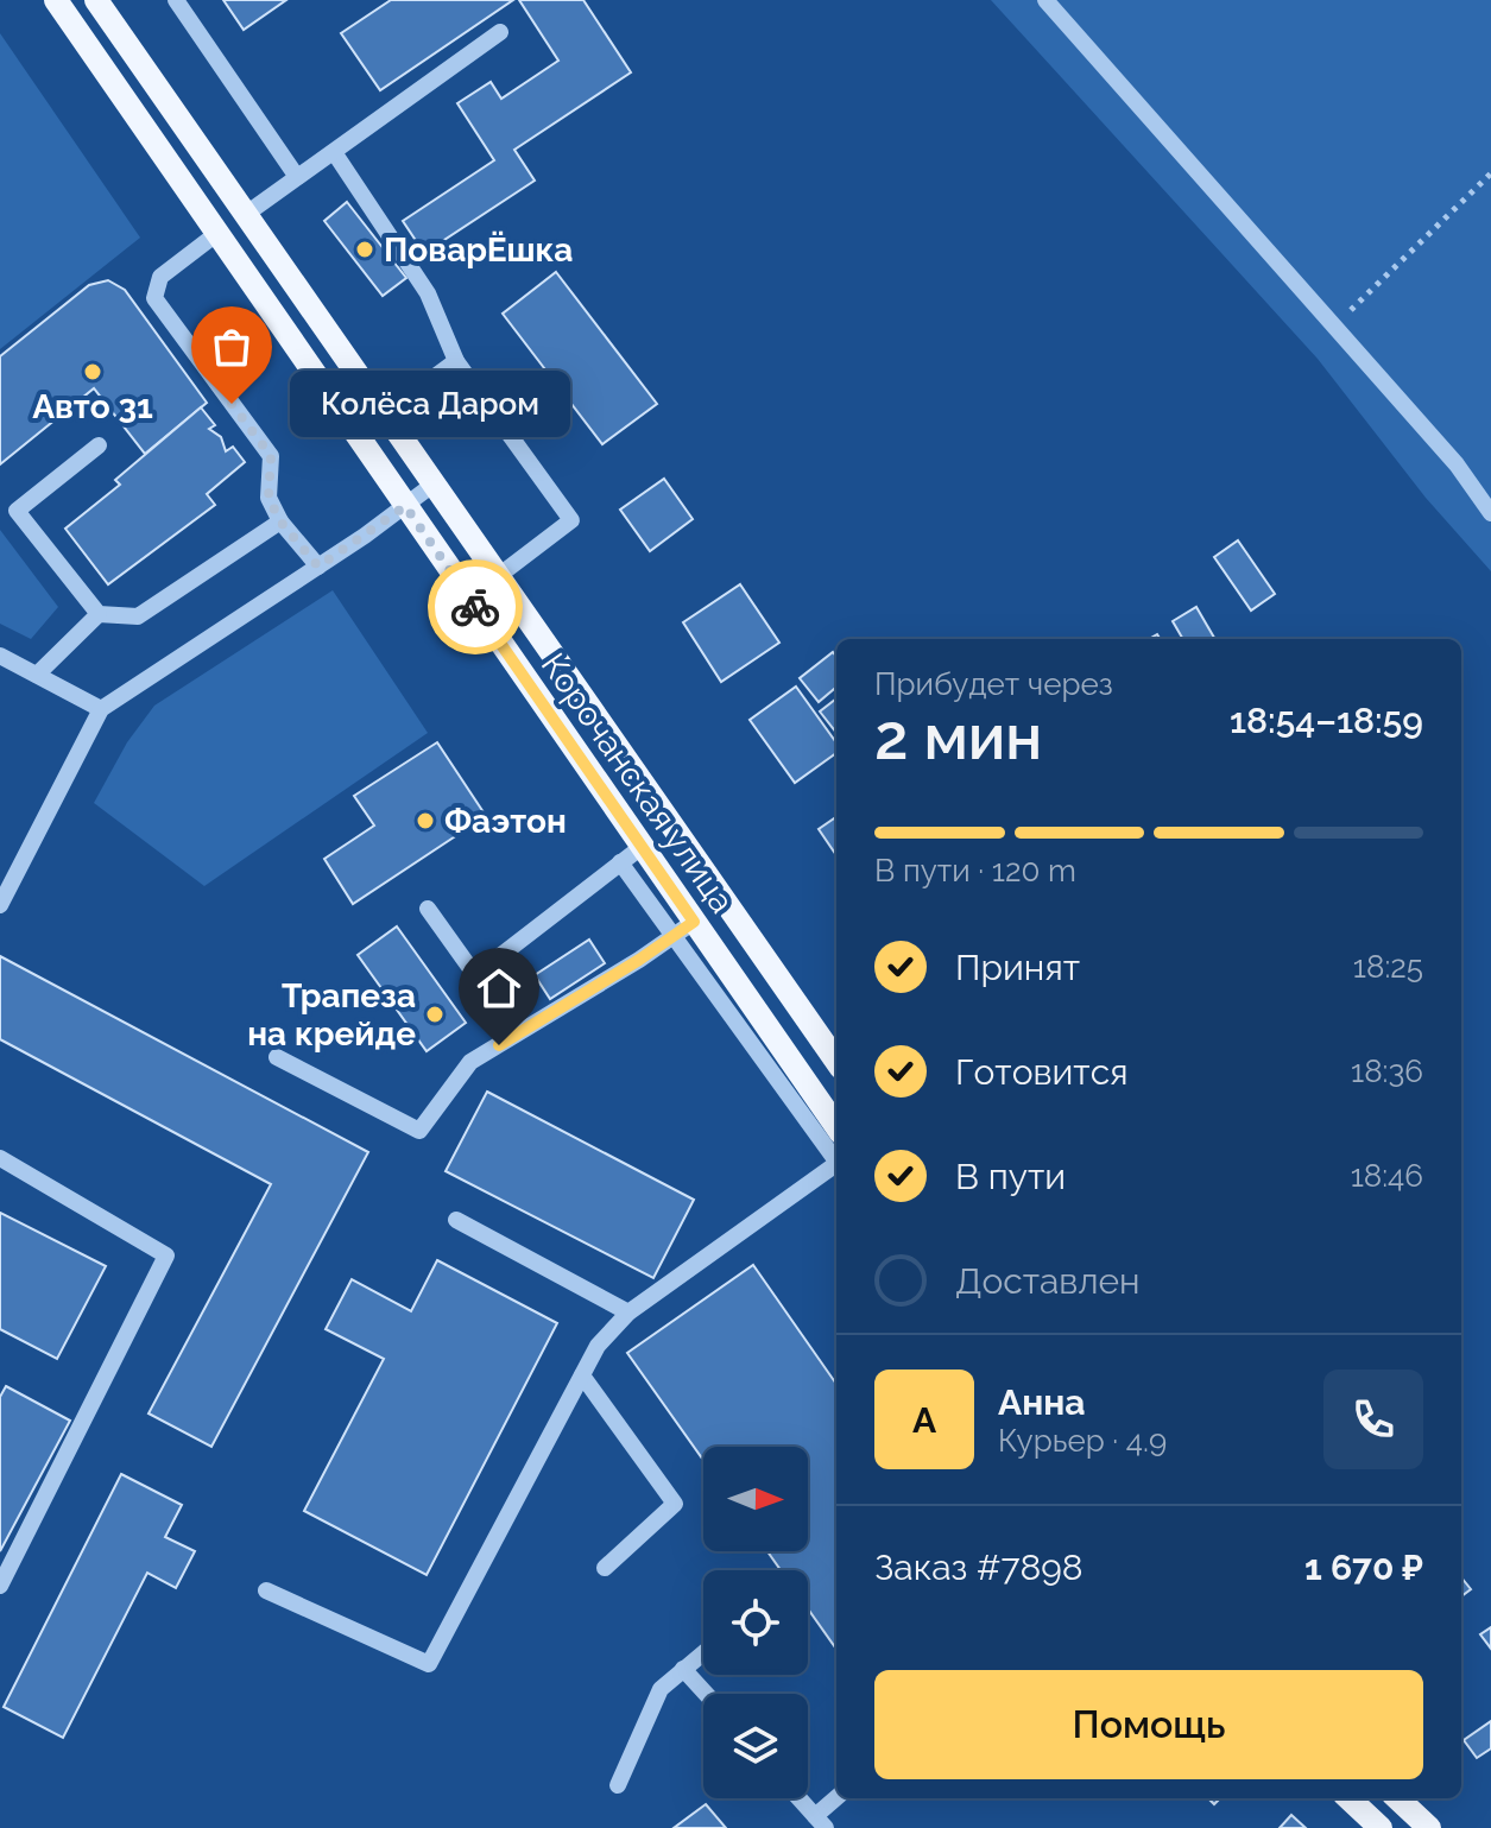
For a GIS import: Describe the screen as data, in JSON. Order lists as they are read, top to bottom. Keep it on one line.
{"streets":{"main road":["Корочанская улица"]},"places":["ПоварЁшка","Авто 31","Колёса Даром","Фаэтон","Трапеза на крейде"],"north":"right","page":{"bubble":"Колёса Даром","heading":["2 мин","Прибудет через","18:54–18:59"],"panel":["Анна","Курьер · 4.9","Заказ #7898","1 670 ₽"],"bar":"В пути · 120 m","list":[["Принят","18:25"],["Готовится","18:36"],["В пути","18:46"],"Доставлен"],"round":"А","buttons":"Помощь"}}
